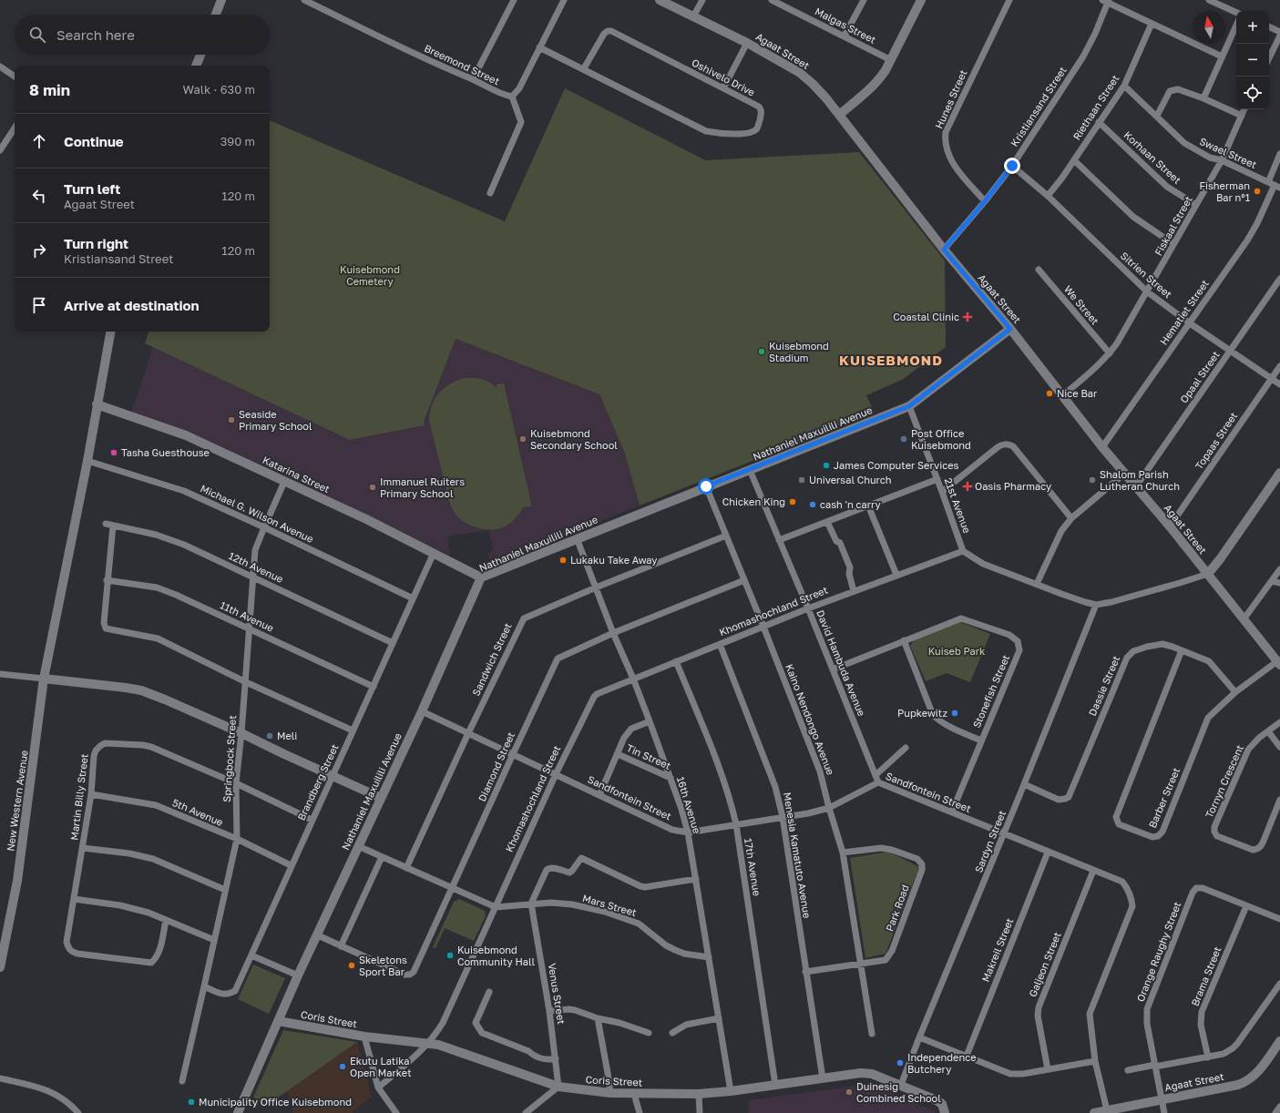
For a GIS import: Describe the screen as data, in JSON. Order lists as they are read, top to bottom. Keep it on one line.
{"streets":{"street":["Malgas Street","Agaat Street","Breemond Street","Oshivelo Drive","Hunes Street","Kristiansand Street","Riethaan Street","Swael Street","Korhaan Street","Fiskaal Street","Sitrien Street","We Street","Hematiet Street","Opaal Street","Nathaniel Maxuilili Avenue","Topaas Street","Katarina Street","21st Avenue","Michael G. Wilson Avenue","12th Avenue","Khomashochland Street","11th Avenue","Sandwich Street","David Hambuda Avenue","Dassie Street","Stonefish Street","Kaino Nendongo Avenue","Tin Street","Springbock Street","Diamond Street","Tornyn Crescent","Brandberg Street","Sandfontein Street","Martin Billy Street","Barber Street","New Western Avenue","16th Avenue","5th Avenue","Sardyn Street","Menesia Kamatuto Avenue","17th Avenue","Mars Street","Park Road","Makreil Street","Orange Raughy Street","Galjeon Street","Brama Street","Venus Street","Coris Street"]},"crossings":[["Agaat Street","Kristiansand Street"],["Agaat Street","Fiskaal Street"],["Agaat Street","Hematiet Street"],["Agaat Street","Opaal Street"],["Agaat Street","Nathaniel Maxuilili Avenue"],["Agaat Street","Topaas Street"],["Agaat Street","Sandfontein Street"],["Agaat Street","Barber Street"],["Agaat Street","Orange Raughy Street"],["Hunes Street","Kristiansand Street"],["Kristiansand Street","Sitrien Street"],["Riethaan Street","Swael Street"],["Riethaan Street","Korhaan Street"],["Riethaan Street","Sitrien Street"],["Swael Street","Fiskaal Street"],["Swael Street","Hematiet Street"],["Korhaan Street","Fiskaal Street"],["Fiskaal Street","Sitrien Street"],["Fiskaal Street","We Street"],["Sitrien Street","Hematiet Street"],["Sitrien Street","Opaal Street"],["Sitrien Street","Topaas Street"],["Nathaniel Maxuilili Avenue","Katarina Street"],["Nathaniel Maxuilili Avenue","21st Avenue"],["Nathaniel Maxuilili Avenue","David Hambuda Avenue"],["Nathaniel Maxuilili Avenue","Kaino Nendongo Avenue"],["Nathaniel Maxuilili Avenue","Diamond Street"],["Nathaniel Maxuilili Avenue","Sandfontein Street"],["Nathaniel Maxuilili Avenue","16th Avenue"],["Nathaniel Maxuilili Avenue","Coris Street"],["Katarina Street","Springbock Street"],["Katarina Street","Brandberg Street"],["Katarina Street","New Western Avenue"],["21st Avenue","Khomashochland Street"],["Michael G. Wilson Avenue","Springbock Street"],["Michael G. Wilson Avenue","Brandberg Street"],["Michael G. Wilson Avenue","New Western Avenue"],["12th Avenue","Springbock Street"],["12th Avenue","Brandberg Street"],["Khomashochland Street","David Hambuda Avenue"],["Khomashochland Street","Kaino Nendongo Avenue"],["Khomashochland Street","Sandfontein Street"],["Khomashochland Street","16th Avenue"],["Khomashochland Street","Menesia Kamatuto Avenue"],["Khomashochland Street","17th Avenue"],["Khomashochland Street","Mars Street"],["Khomashochland Street","Coris Street"],["11th Avenue","Springbock Street"],["11th Avenue","Brandberg Street"],["Sandwich Street","Kaino Nendongo Avenue"],["Sandwich Street","Sandfontein Street"],["Sandwich Street","16th Avenue"],["David Hambuda Avenue","Stonefish Street"],["David Hambuda Avenue","Sandfontein Street"],["Dassie Street","Barber Street"],["Dassie Street","Sardyn Street"],["Stonefish Street","Sandfontein Street"],["Kaino Nendongo Avenue","Diamond Street"],["Kaino Nendongo Avenue","Sandfontein Street"],["Kaino Nendongo Avenue","Park Road"],["Tin Street","16th Avenue"],["Springbock Street","Brandberg Street"],["Springbock Street","Martin Billy Street"],["Springbock Street","5th Avenue"],["Diamond Street","Sandfontein Street"],["Diamond Street","16th Avenue"],["Brandberg Street","Martin Billy Street"],["Brandberg Street","5th Avenue"],["Sandfontein Street","16th Avenue"],["Sandfontein Street","Sardyn Street"],["Sandfontein Street","Menesia Kamatuto Avenue"],["Sandfontein Street","17th Avenue"],["Sandfontein Street","Makreil Street"],["Sandfontein Street","Galjeon Street"],["Martin Billy Street","5th Avenue"],["16th Avenue","Mars Street"],["16th Avenue","Coris Street"],["Sardyn Street","Coris Street"],["Menesia Kamatuto Avenue","Park Road"],["Menesia Kamatuto Avenue","Coris Street"],["17th Avenue","Coris Street"],["Mars Street","Venus Street"],["Orange Raughy Street","Brama Street"],["Venus Street","Coris Street"]],"districts":["KUISEBMOND"],"parks":["Kuisebmond Cemetery","Kuiseb Park"],"places":{"other":["Fisherman Bar n°1","Kuisebmond Stadium","Nice Bar","Seaside Primary School","Kuisebmond Secondary School","Post Office Kuisebmond","Tasha Guesthouse","James Computer Services","Universal Church","Shalom Parish Lutheran Church","Immanuel Ruiters Primary School","Chicken King","cash 'n carry","Lukaku Take Away","Pupkewitz","Meli","Kuisebmond Community Hall","Skeletons Sport Bar","Independence Butchery","Ekutu Latika Open Market","Duinesig Combined School","Municipality Office Kuisebmond"],"health":["Coastal Clinic","Oasis Pharmacy"]},"north":"top","page":{"map_buttons":["+","−"],"search":"Search here","heading":["8 min","Walk · 630 m"],"list":[["Continue","390 m"],["Turn left","Agaat Street","120 m"],["Turn right","Kristiansand Street","120 m"],"Arrive at destination"]}}
